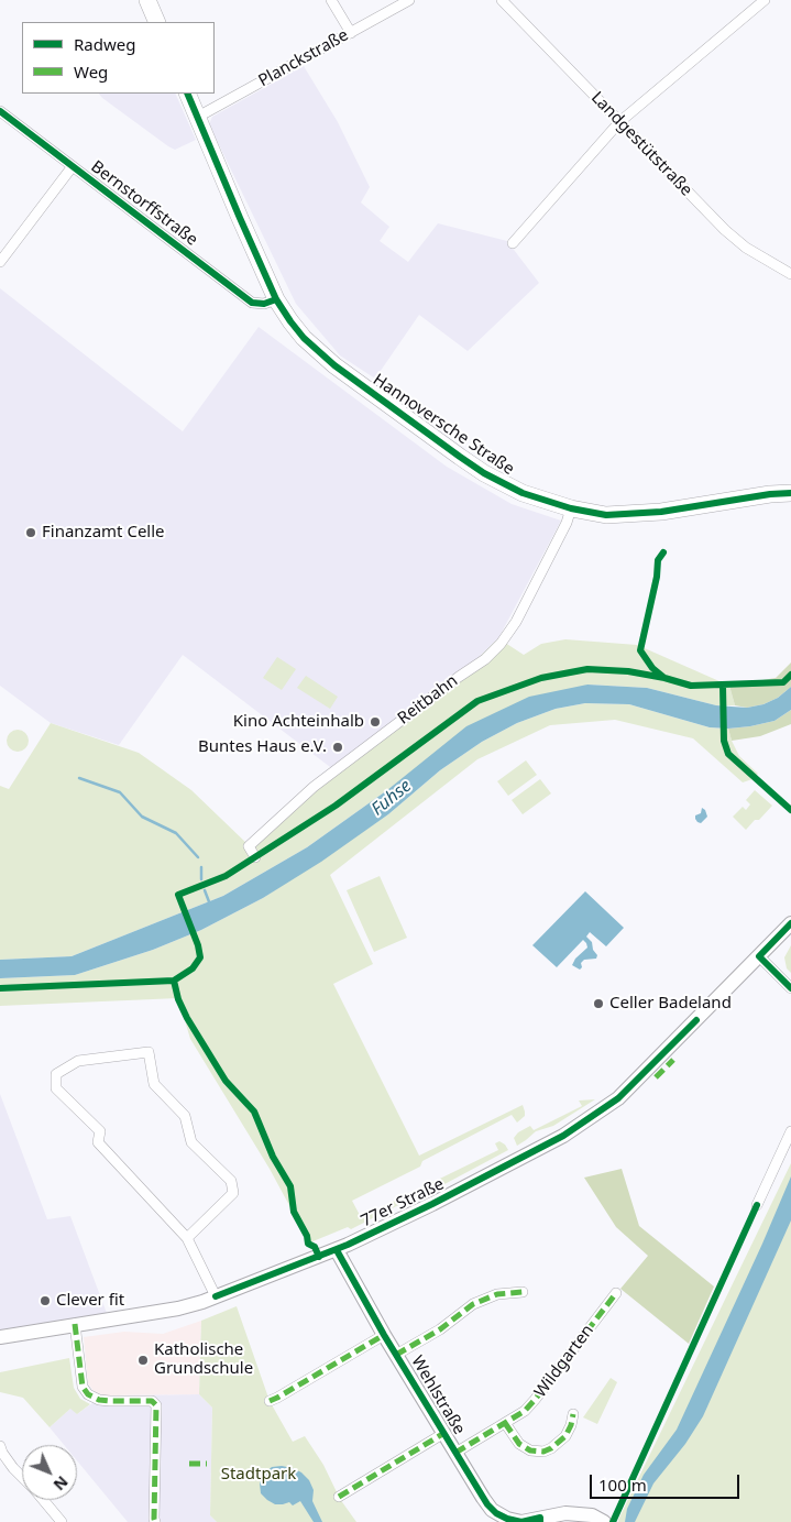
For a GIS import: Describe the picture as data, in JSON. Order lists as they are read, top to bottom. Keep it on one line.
{"streets":{"main road":["Hannoversche Straße"],"street":["Planckstraße","Landgestütstraße","Bernstorffstraße","Reitbahn","77er Straße","Wildgarten","Wehlstraße"]},"crossings":[["Planckstraße","Hannoversche Straße"],["Bernstorffstraße","Hannoversche Straße"],["Hannoversche Straße","Reitbahn"],["77er Straße","Wehlstraße"],["Wildgarten","Wehlstraße"]],"water":["Fuhse"],"parks":["Stadtpark"],"places":["Finanzamt Celle","Kino Achteinhalb","Buntes Haus e.V.","Celler Badeland","Clever fit","Katholische Grundschule"],"legend":["Radweg","Weg"],"scale_bar":"100 m","north":"bottom right"}
